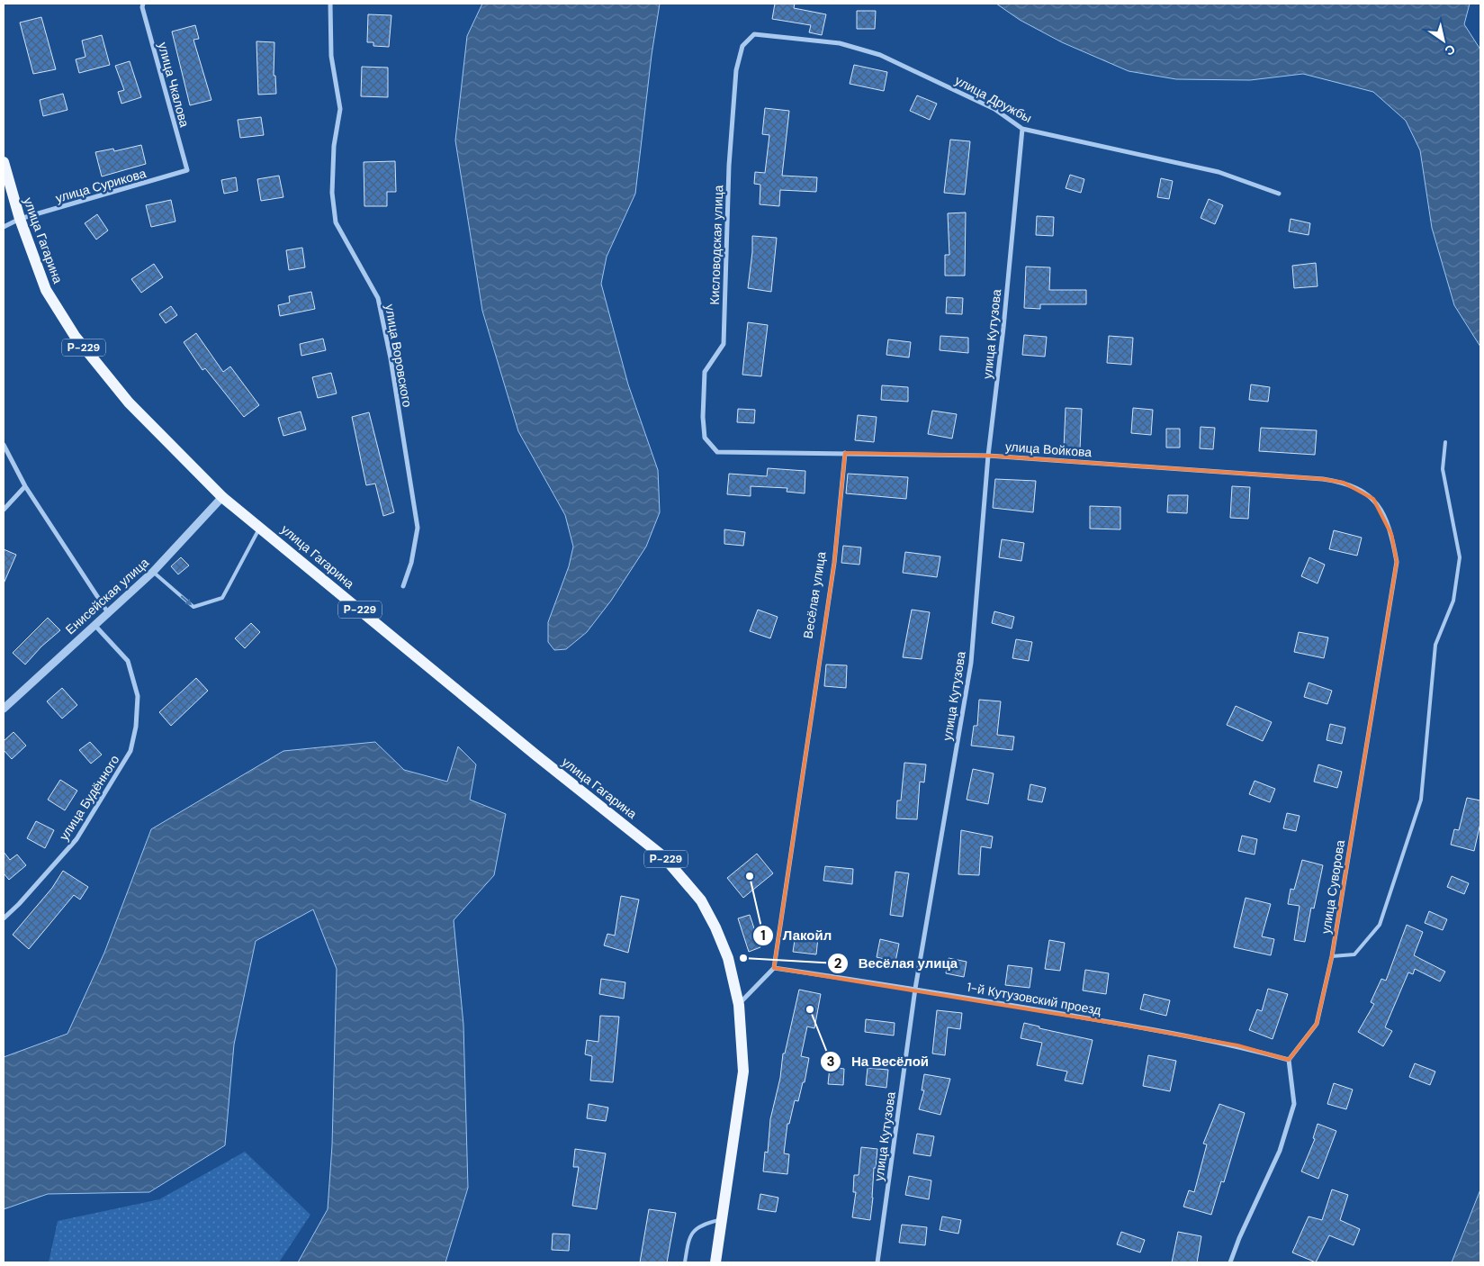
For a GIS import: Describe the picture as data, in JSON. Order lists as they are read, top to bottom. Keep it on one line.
{"streets":{"main road":["улица Гагарина","Р-229"],"street":["улица Чкалова","улица Дружбы","улица Сурикова","Кисловодская улица","улица Кутузова","улица Воровского","улица Войкова","Весёлая улица","Енисейская улица","улица Будённого","улица Суворова","1-й Кутузовский проезд"]},"crossings":[["улица Чкалова","улица Сурикова"],["улица Дружбы","Кисловодская улица"],["улица Дружбы","улица Кутузова"],["улица Сурикова","улица Гагарина"],["улица Гагарина","Р-229"],["улица Гагарина","Енисейская улица"],["Кисловодская улица","улица Войкова"],["улица Кутузова","улица Войкова"],["улица Кутузова","1-й Кутузовский проезд"],["улица Войкова","Весёлая улица"],["улица Войкова","улица Суворова"],["Весёлая улица","1-й Кутузовский проезд"],["Енисейская улица","улица Будённого"],["улица Суворова","1-й Кутузовский проезд"]],"places":["Лакойл","Весёлая улица","На Весёлой"],"north":"bottom right"}
